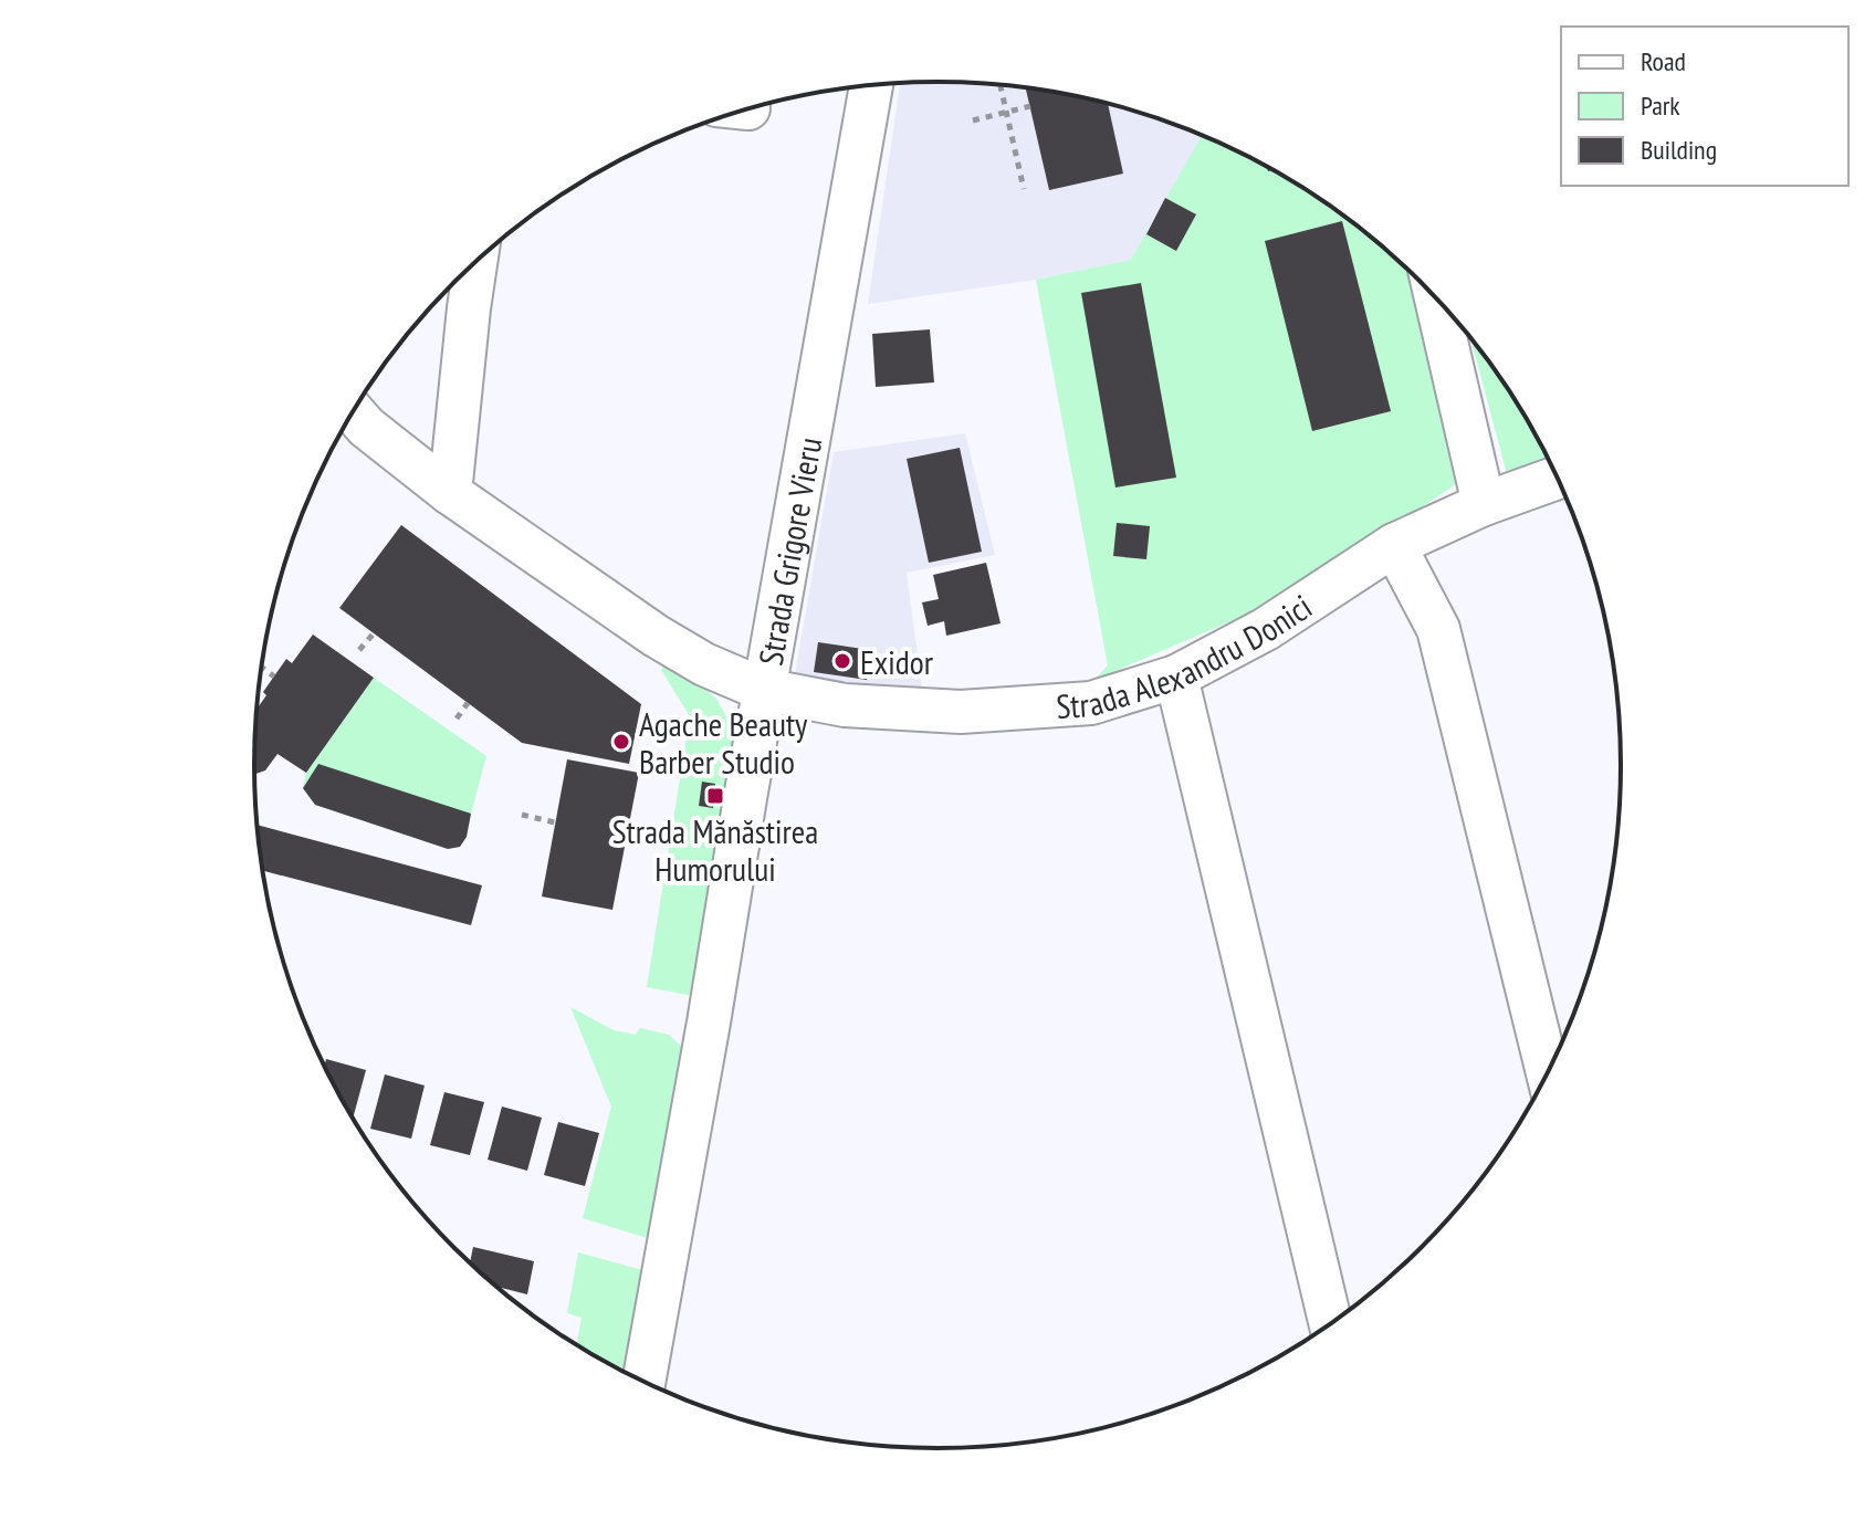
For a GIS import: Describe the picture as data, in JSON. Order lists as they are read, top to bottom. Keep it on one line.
{"streets":{"street":["Strada Grigore Vieru","Strada Alexandru Donici"]},"crossings":[["Strada Grigore Vieru","Strada Alexandru Donici"]],"places":{"other":["Exidor","Agache Beauty Barber Studio"],"transit":["Strada Mănăstirea Humorului"]},"legend":["Road","Park","Building"]}
